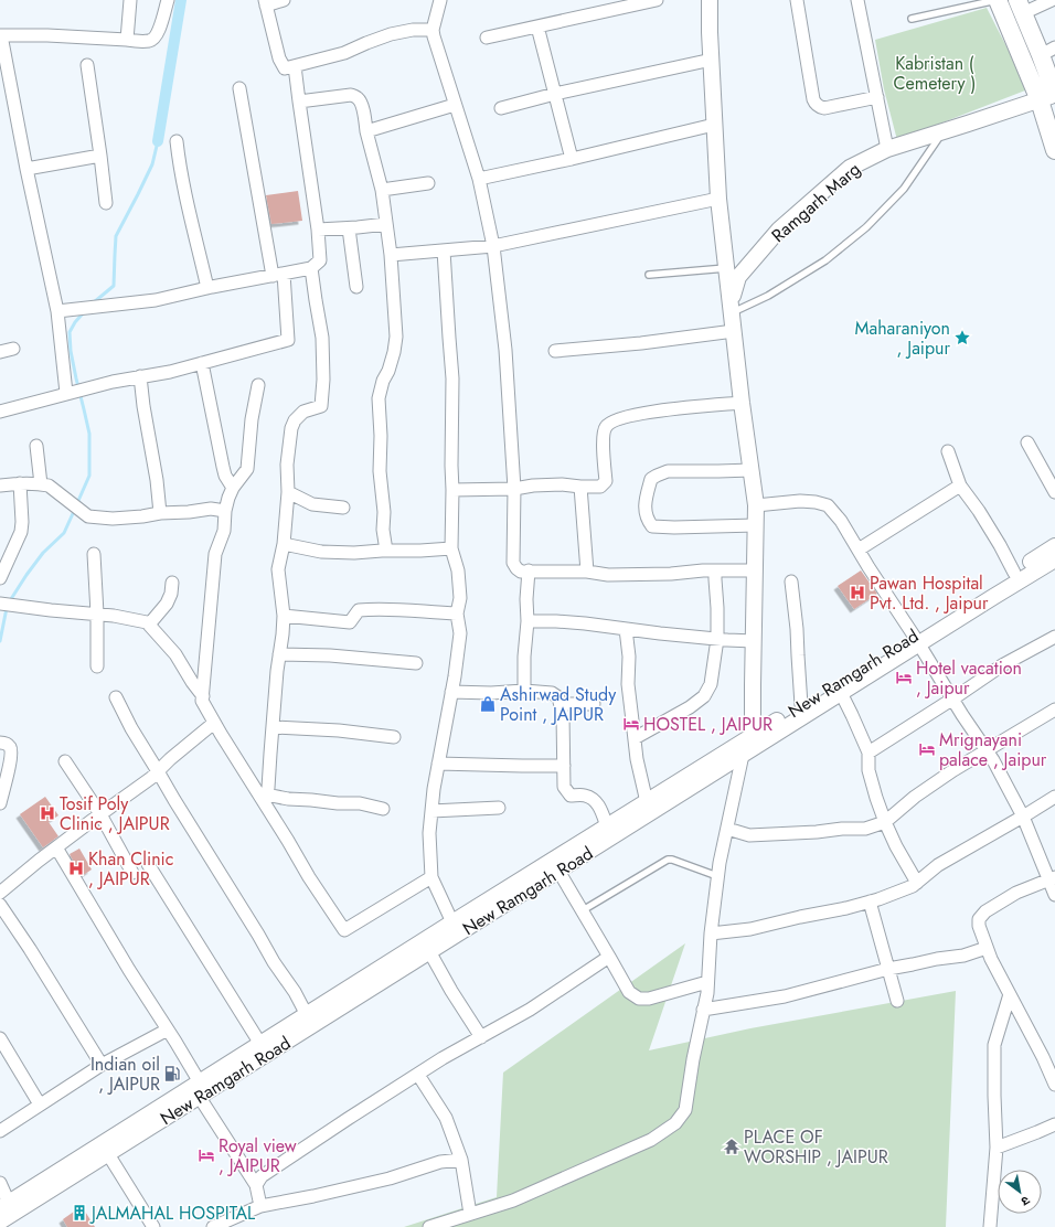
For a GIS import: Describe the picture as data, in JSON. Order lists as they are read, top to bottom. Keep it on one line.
{"streets":{"street":["Ramgarh Marg","New Ramgarh Road"]},"parks":["Kabristan ( Cemetery )"],"places":{"place":["Maharaniyon , Jaipur"],"hospital":["Pawan Hospital Pvt. Ltd. , Jaipur","Tosif Poly Clinic , JAIPUR","Khan Clinic , JAIPUR"],"hotel":["Hotel vacation , Jaipur","HOSTEL , JAIPUR","Mrignayani palace , Jaipur","Royal view , JAIPUR"],"shop":["Ashirwad Study Point , JAIPUR"],"fuel station":["Indian oil , JAIPUR"],"temple":["PLACE OF WORSHIP , JAIPUR"],"building":["JALMAHAL HOSPITAL"]},"north":"bottom right"}
